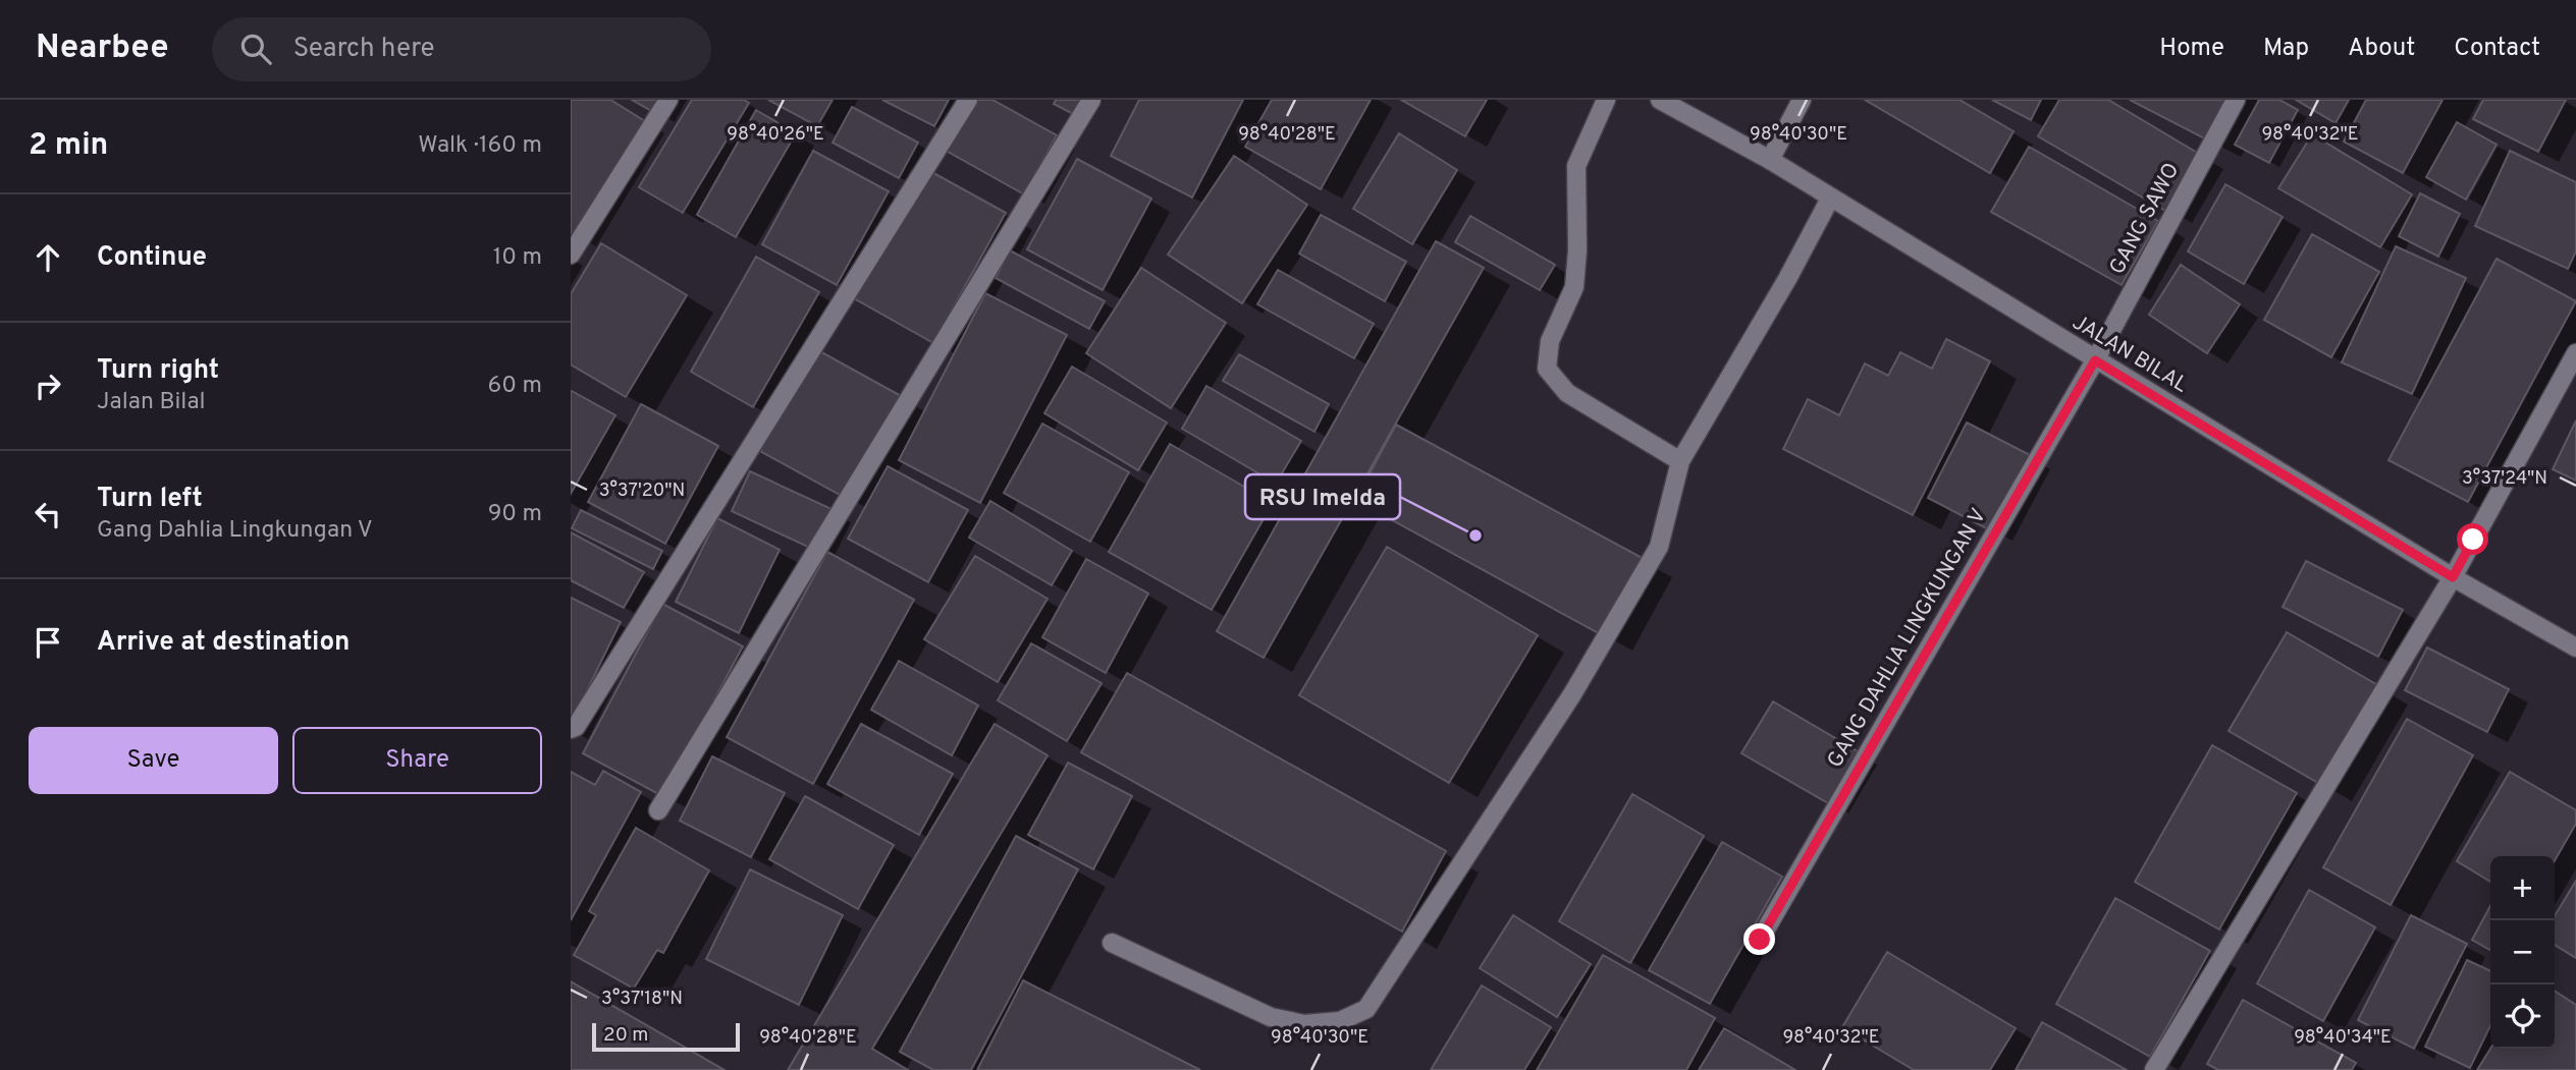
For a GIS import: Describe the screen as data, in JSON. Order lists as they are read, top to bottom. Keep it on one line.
{"streets":{"street":["GANG SAWO","JALAN BILAL","GANG DAHLIA LINGKUNGAN V"]},"crossings":[["GANG SAWO","JALAN BILAL"],["GANG SAWO","GANG DAHLIA LINGKUNGAN V"],["JALAN BILAL","GANG DAHLIA LINGKUNGAN V"]],"places":["RSU Imelda"],"scale_bar":"20 m","page":{"header":"Nearbee","search":"Search here","nav":["Home","Map","About","Contact"],"heading":["2 min","Walk · 160 m"],"list":[["Continue","10 m"],["Turn right","Jalan Bilal","60 m"],["Turn left","Gang Dahlia Lingkungan V","90 m"],"Arrive at destination"],"buttons":["Save","Share"],"map_buttons":["+","−"],"scale":"20 m"},"coordinates":["98°40'26\"E","98°40'28\"E","98°40'30\"E","98°40'32\"E","3°37'24\"N","3°37'20\"N","3°37'18\"N","98°40'34\"E"]}
